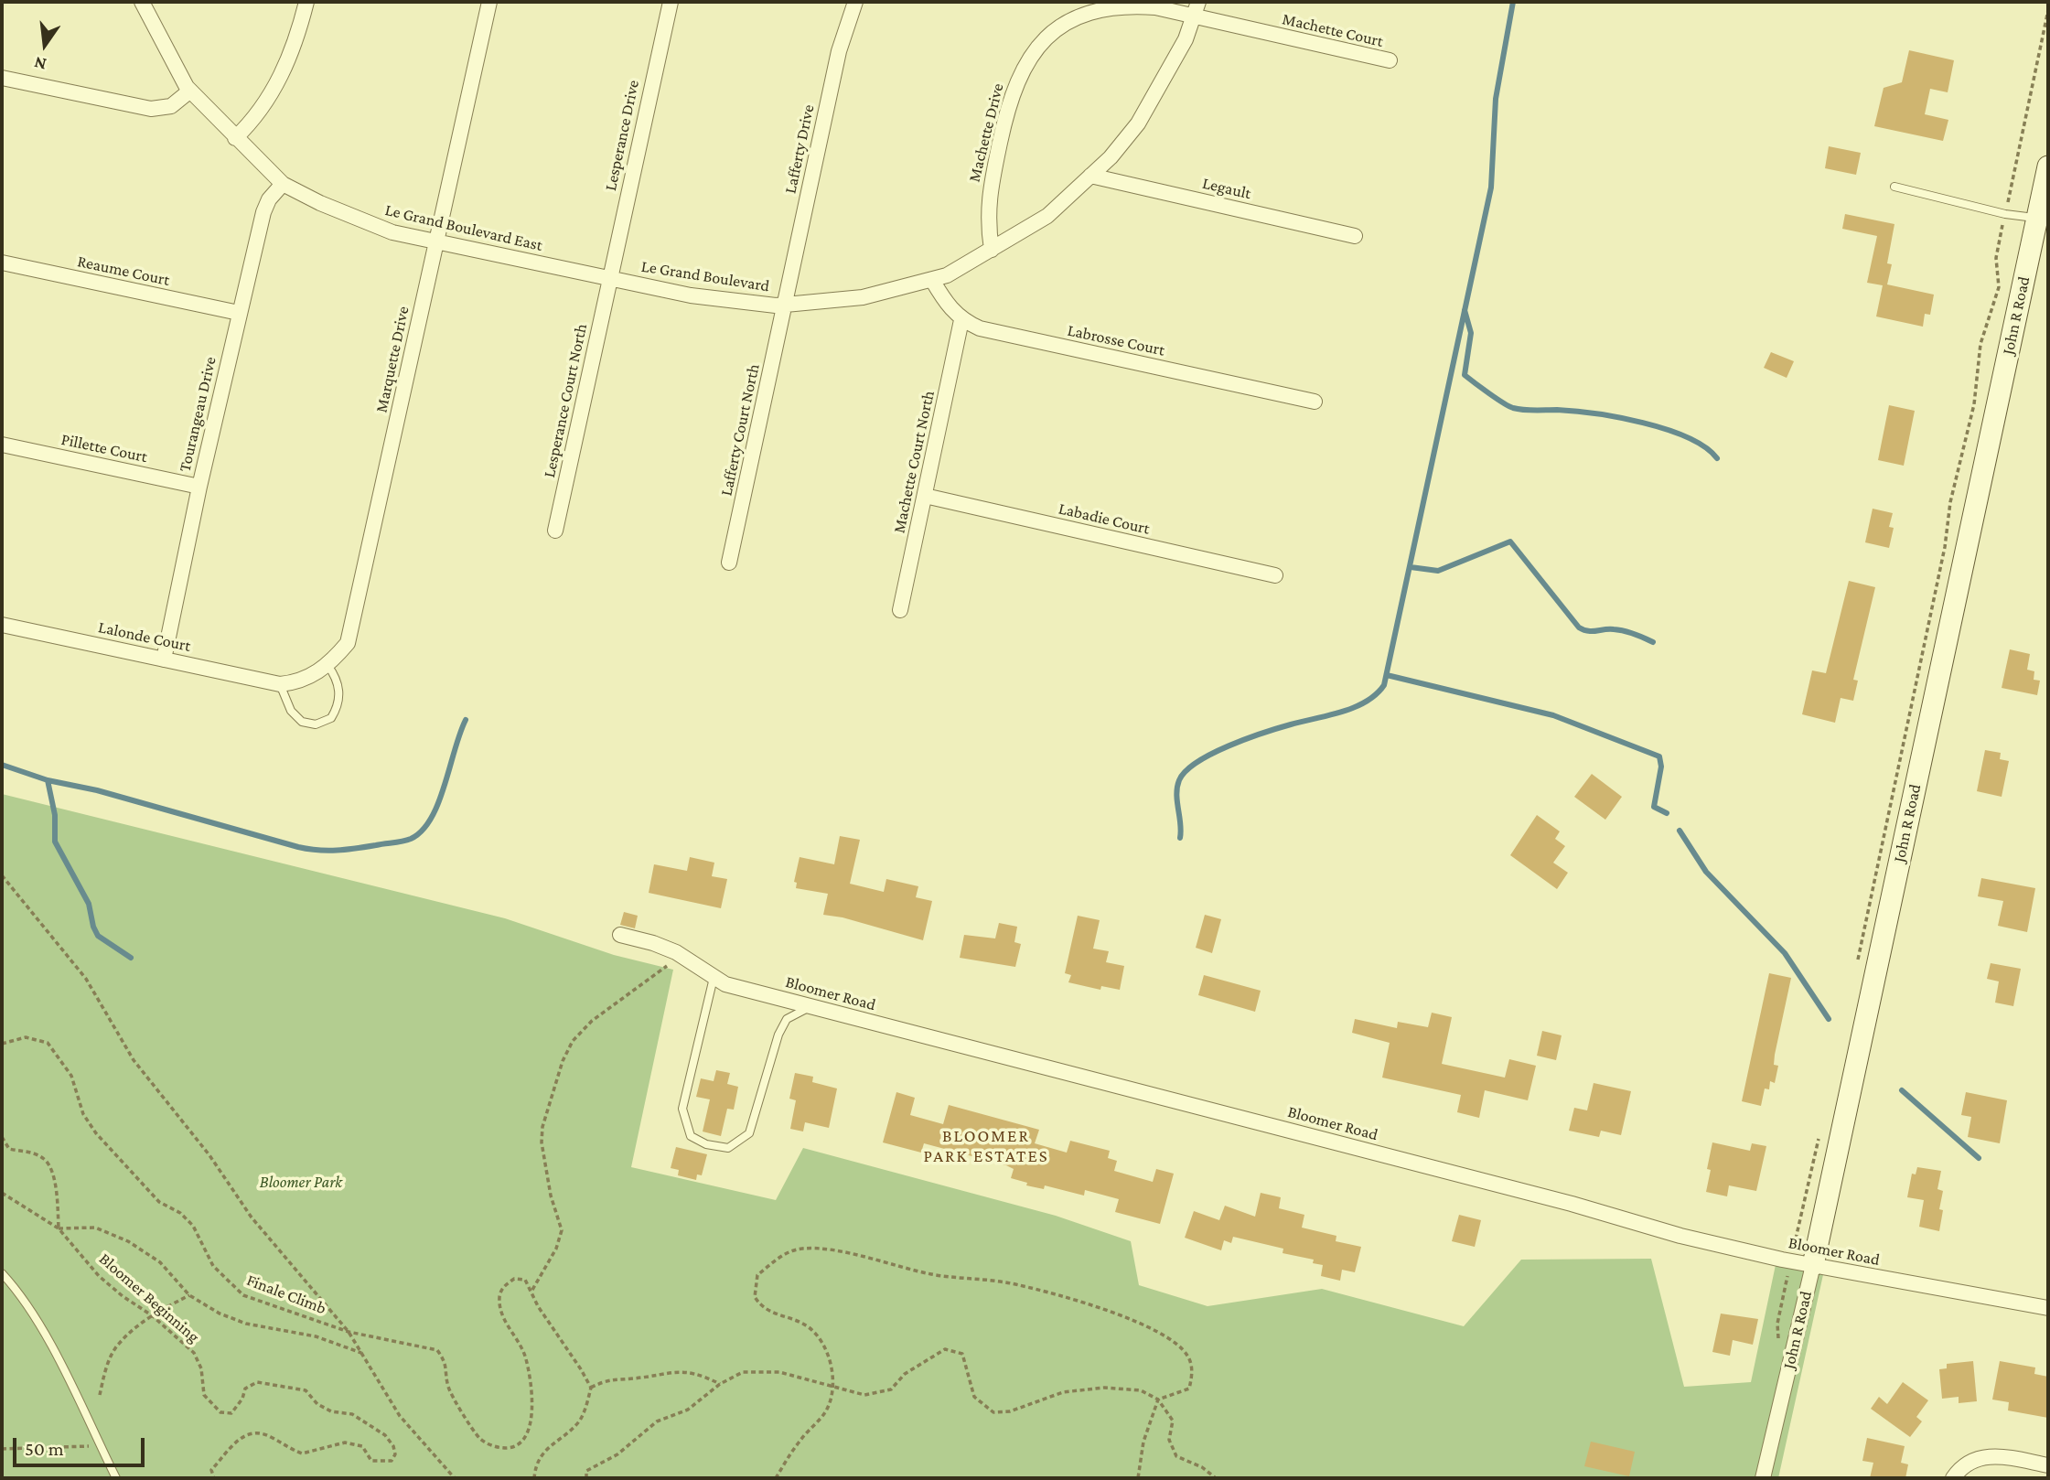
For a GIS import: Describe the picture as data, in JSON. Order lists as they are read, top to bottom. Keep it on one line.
{"streets":{"street":["Machette Court","Machette Drive","Lesperance Drive","Lafferty Drive","Legault","Le Grand Boulevard East","Reaume Court","Le Grand Boulevard","John R Road","Labrosse Court","Marquette Drive","Lesperance Court North","Tourangeau Drive","Lafferty Court North","Pillette Court","Machette Court North","Labadie Court","Lalonde Court","Bloomer Road"],"path":["Finale Climb","Bloomer Beginning"]},"crossings":[["Machette Court","Machette Drive"],["Machette Court","Le Grand Boulevard"],["Machette Drive","Le Grand Boulevard"],["Lesperance Drive","Le Grand Boulevard East"],["Lesperance Drive","Le Grand Boulevard"],["Lesperance Drive","Lesperance Court North"],["Lafferty Drive","Le Grand Boulevard"],["Lafferty Drive","Lafferty Court North"],["Legault","Le Grand Boulevard"],["Le Grand Boulevard East","Le Grand Boulevard"],["Le Grand Boulevard East","Marquette Drive"],["Le Grand Boulevard East","Lesperance Court North"],["Le Grand Boulevard East","Tourangeau Drive"],["Reaume Court","Tourangeau Drive"],["Le Grand Boulevard","Lesperance Court North"],["Le Grand Boulevard","Lafferty Court North"],["John R Road","Bloomer Road"],["Labrosse Court","Machette Court North"],["Marquette Drive","Lalonde Court"],["Tourangeau Drive","Pillette Court"],["Tourangeau Drive","Lalonde Court"],["Machette Court North","Labadie Court"]],"districts":["BLOOMER PARK ESTATES"],"parks":["Bloomer Park"],"scale_bar":"50 m","north":"bottom"}
